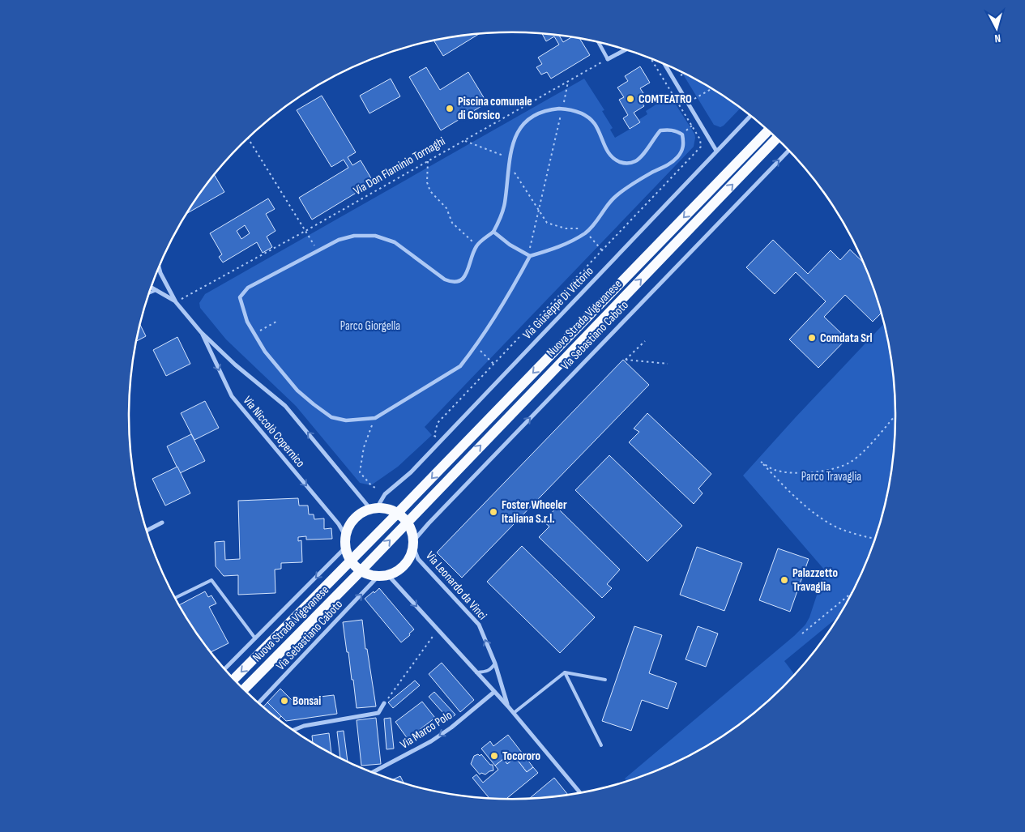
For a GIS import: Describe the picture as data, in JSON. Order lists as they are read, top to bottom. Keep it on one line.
{"streets":{"main road":["Nuova Strada Vigevanese"],"street":["Via Giuseppe Di Vittorio","Via Sebastiano Caboto","Via Niccolò Copernico","Via Leonardo da Vinci","Via Marco Polo"],"path":["Via Don Flaminio Tornaghi"]},"crossings":[["Via Don Flaminio Tornaghi","Via Niccolò Copernico"],["Via Giuseppe Di Vittorio","Via Niccolò Copernico"],["Via Sebastiano Caboto","Via Leonardo da Vinci"],["Via Leonardo da Vinci","Via Marco Polo"]],"one_way":["Via Sebastiano Caboto","Via Marco Polo"],"parks":["Parco Giorgella","Parco Travaglia"],"places":["COMTEATRO","Piscina comunale di Corsico","Comdata Srl","Foster Wheeler Italiana S.r.l.","Palazzetto Travaglia","Bonsai","Tocororo"],"north":"bottom"}
